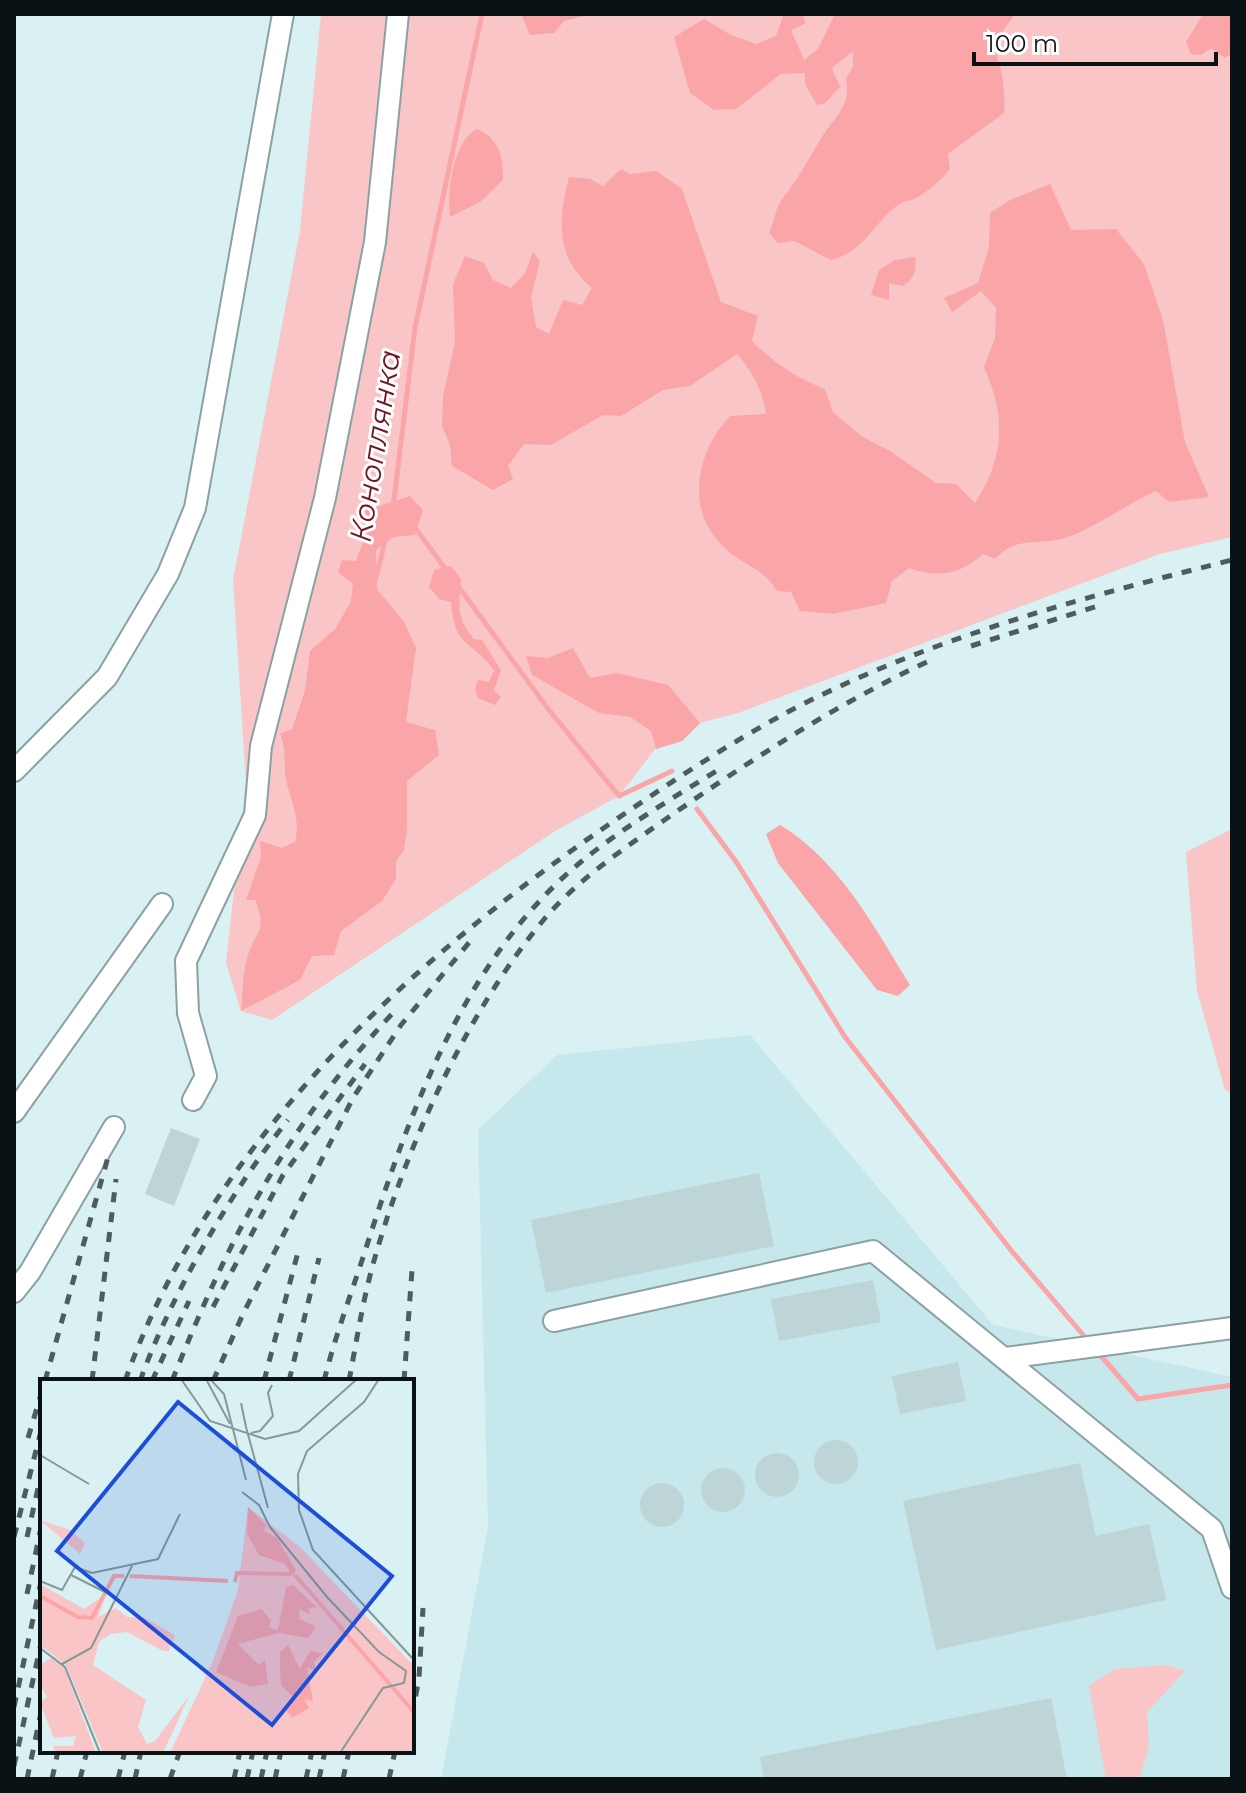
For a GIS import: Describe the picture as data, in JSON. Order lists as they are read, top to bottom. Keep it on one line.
{"water":["Коноплянка"],"scale_bar":"100 m"}
